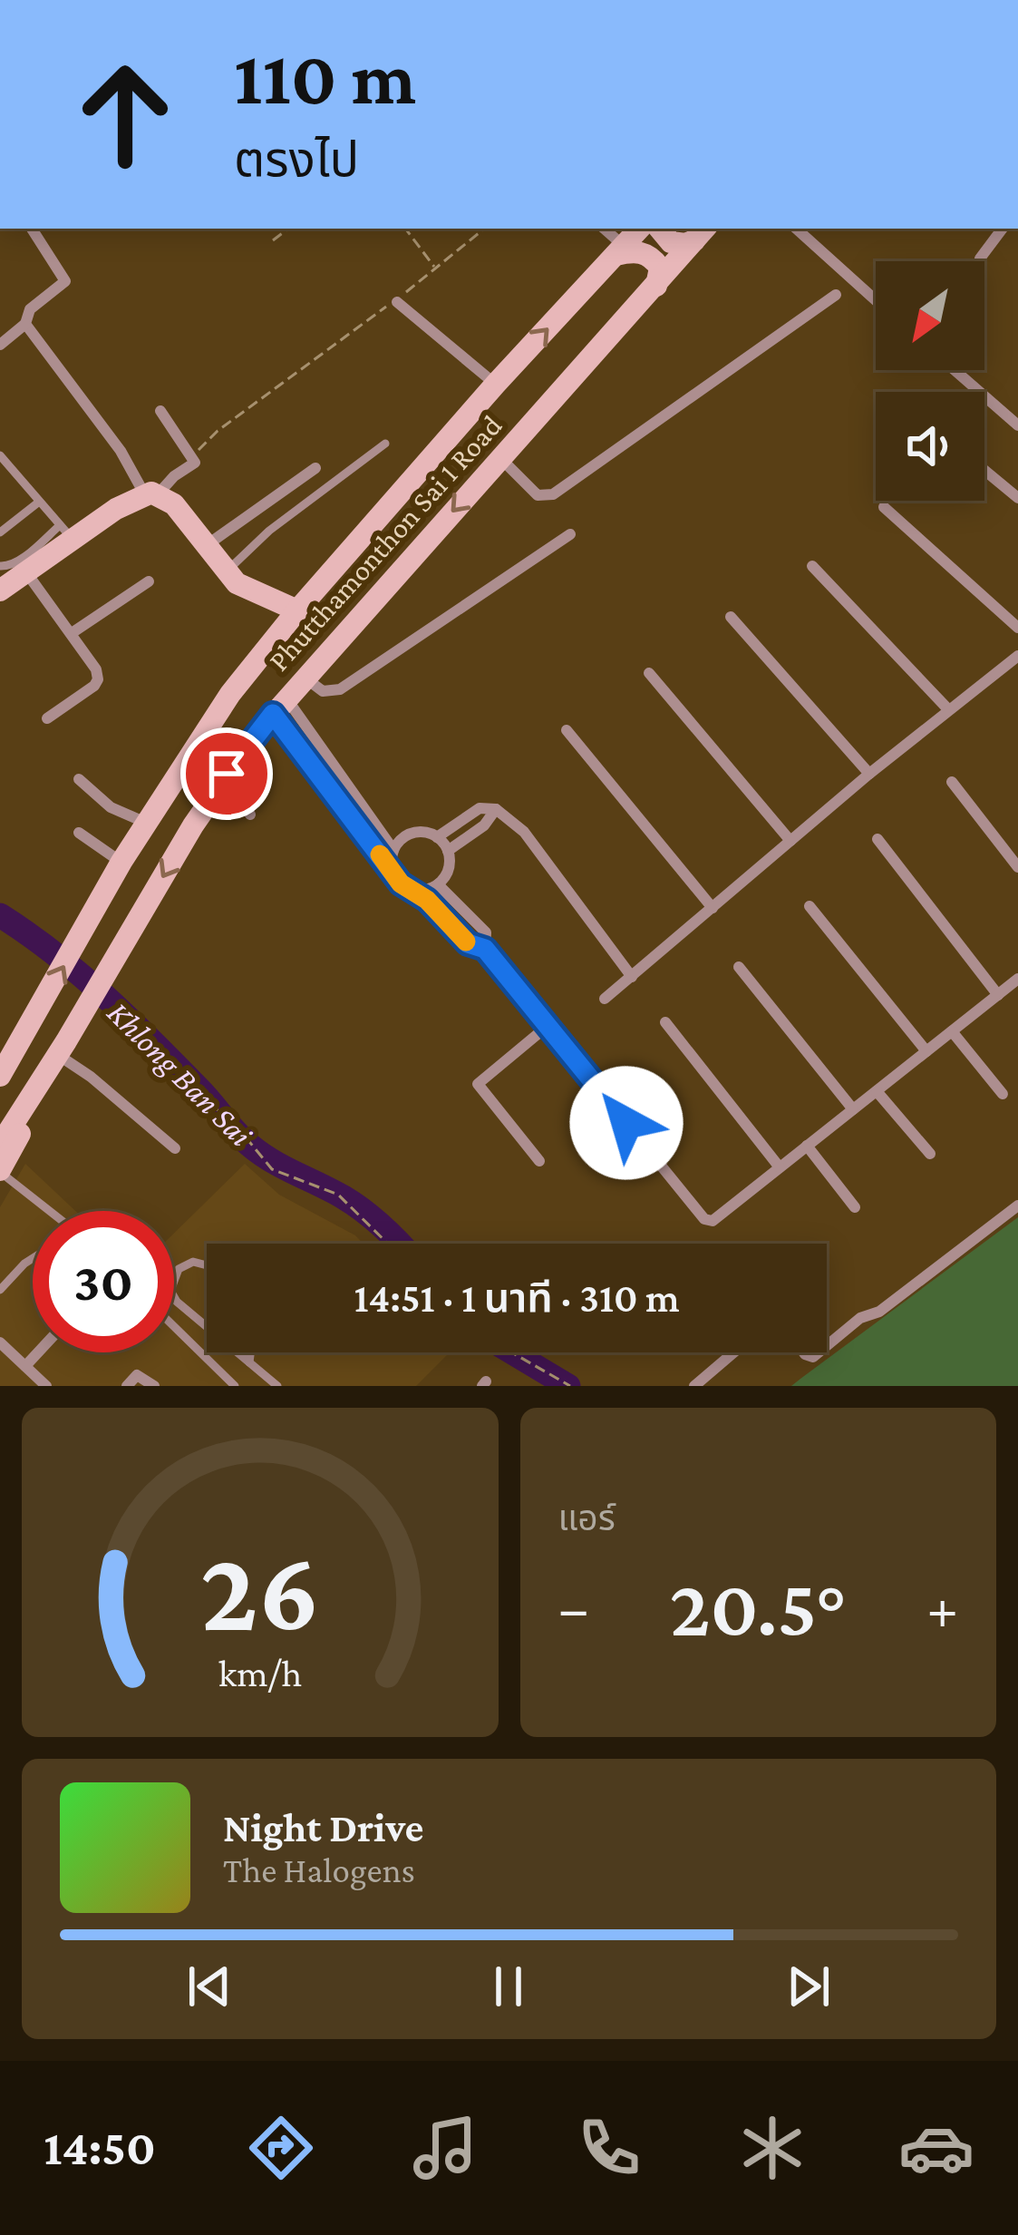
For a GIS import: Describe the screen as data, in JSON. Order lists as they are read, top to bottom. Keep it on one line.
{"streets":{"main road":["Phutthamonthon Sai 1 Road"]},"water":["Khlong Ban Sai"],"north":"bottom left","page":{"turn":["110 m","ตรงไป"],"limit":"30","trip":"14:51 · 1 นาที · 310 m","tile":"แอร์","heat":["−","20.5°","+"],"song":["Night Drive","The Halogens"],"tabs":"14:50","gauge":["26","km/h"]}}
